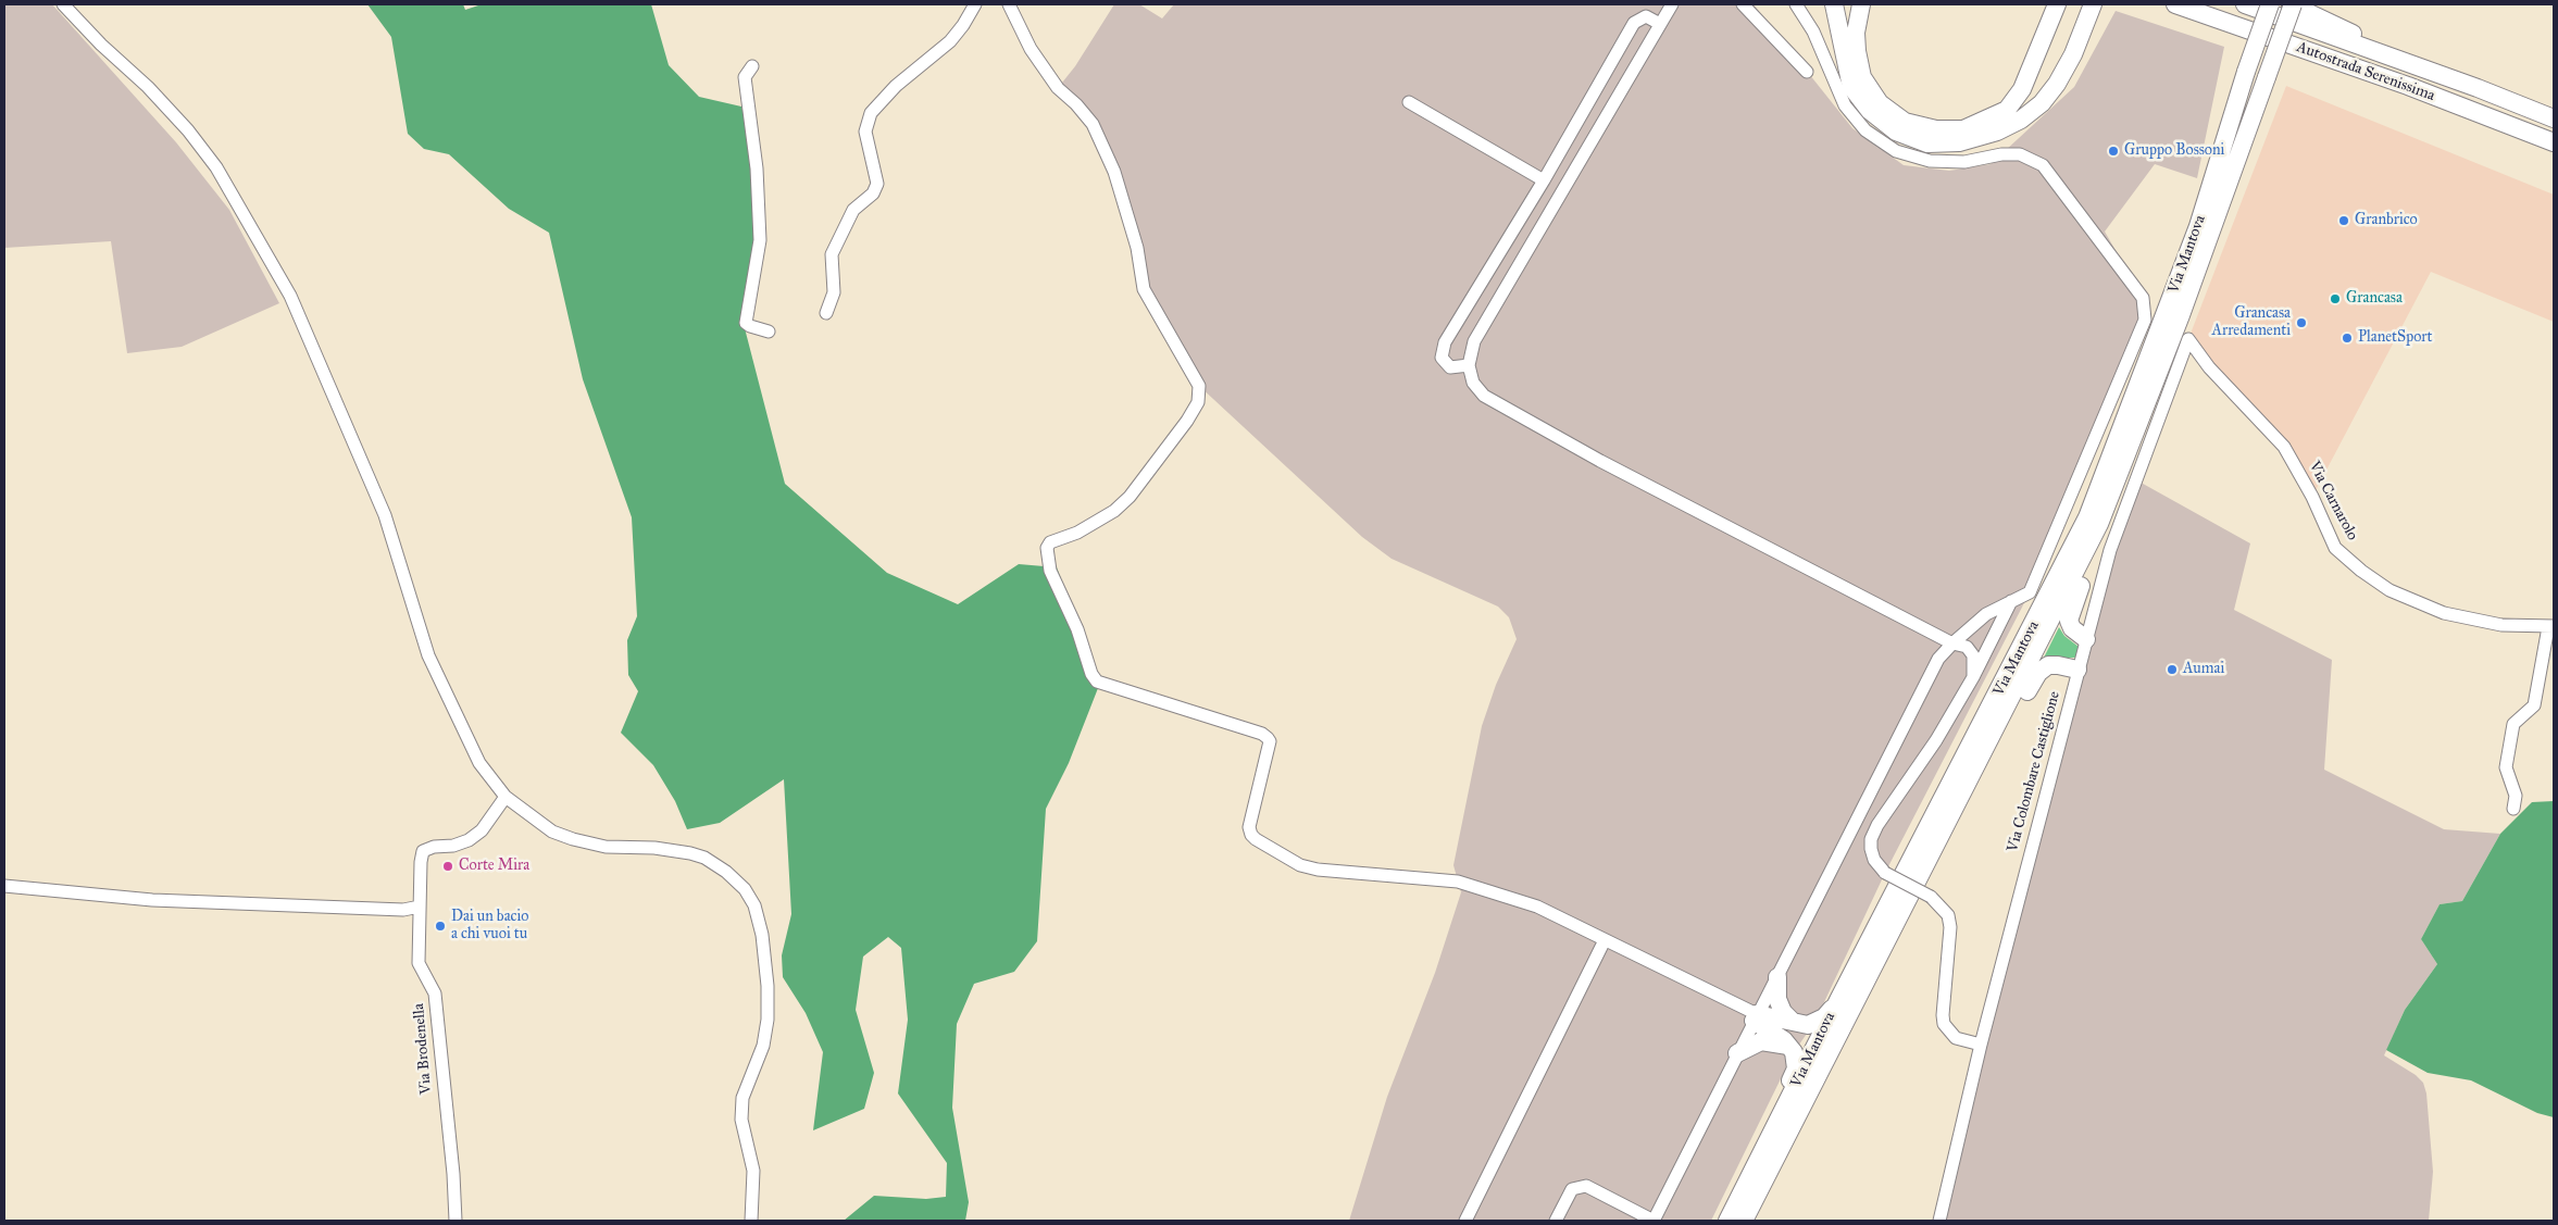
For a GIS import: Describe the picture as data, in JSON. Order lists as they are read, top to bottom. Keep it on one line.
{"streets":{"highway":["Autostrada Serenissima","Via Mantova"],"street":["Via Carnarolo","Via Colombare Castiglione","Via Brodenella"]},"crossings":[["Via Carnarolo","Via Colombare Castiglione"]],"places":["Gruppo Bossoni","Granbrico","Grancasa","Grancasa Arredamenti","PlanetSport","Aumai","Corte Mira","Dai un bacio a chi vuoi tu"]}
